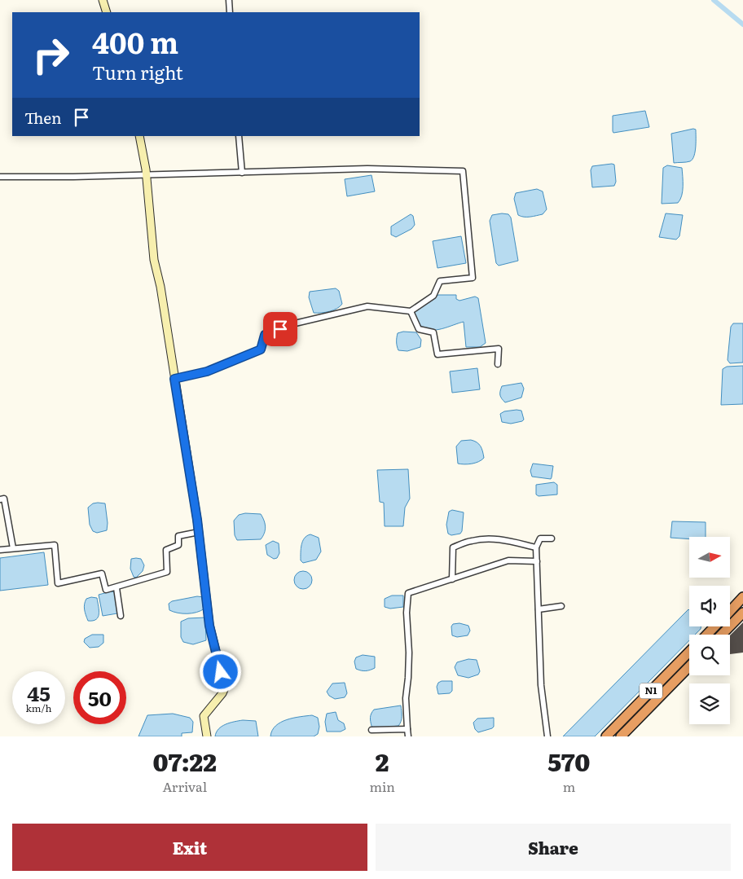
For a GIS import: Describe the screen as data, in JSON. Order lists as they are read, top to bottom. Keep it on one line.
{"streets":{"highway":["N1"]},"north":"right","page":{"turn":["400 m","Turn right"],"then":"Then","speed":"45 km/h","limit":"50","eta":["07:22","Arrival","2","min","570","m"],"buttons":["Exit","Share"]}}
